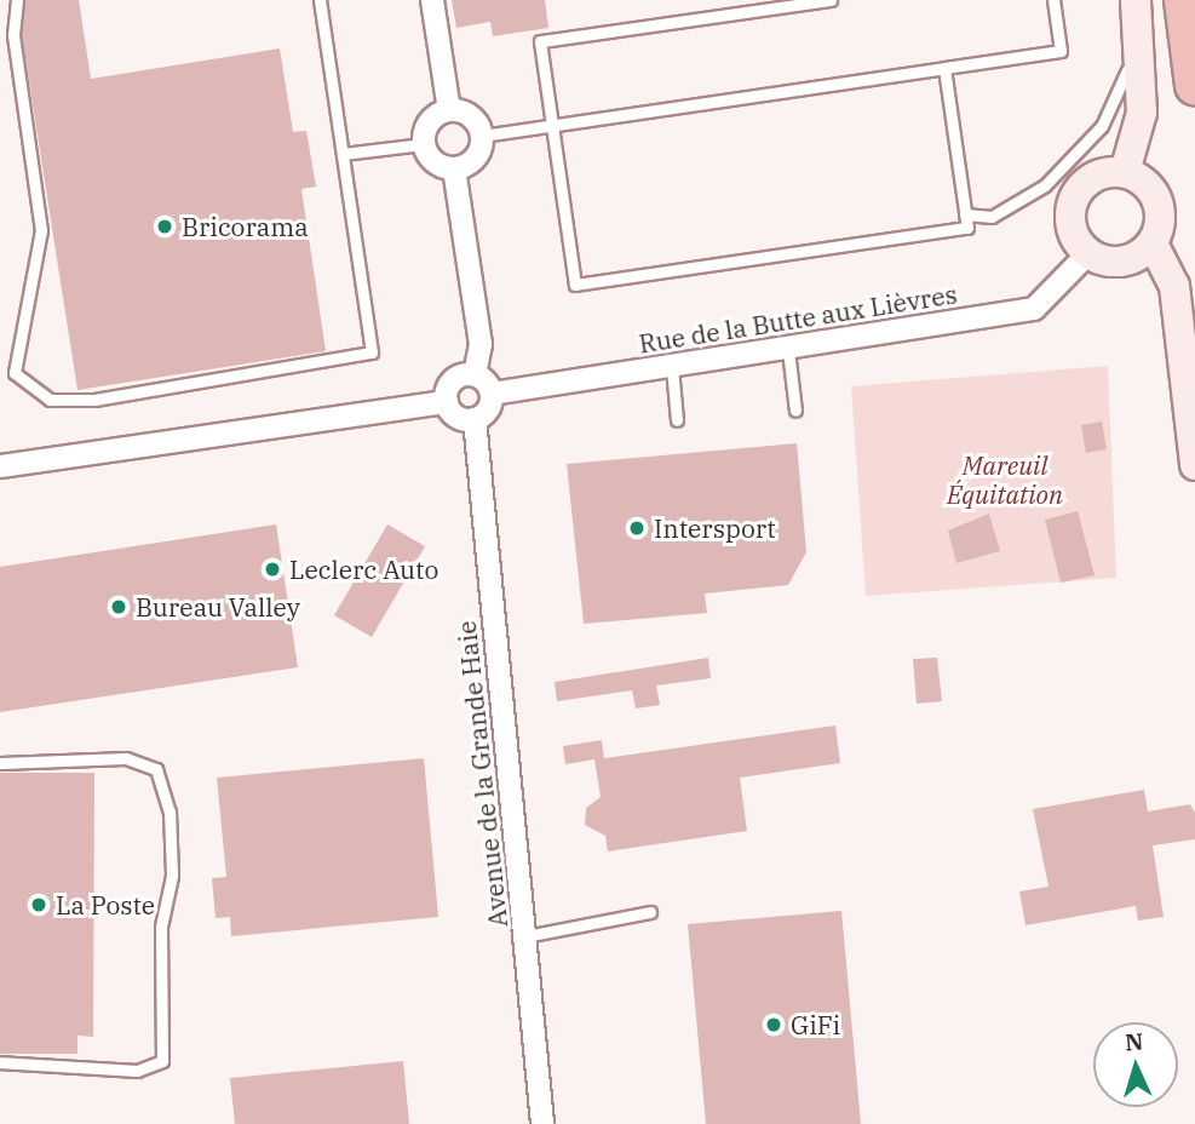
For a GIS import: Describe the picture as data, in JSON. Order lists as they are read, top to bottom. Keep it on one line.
{"streets":{"street":["Rue de la Butte aux Lièvres","Avenue de la Grande Haie"]},"crossings":[["Rue de la Butte aux Lièvres","Avenue de la Grande Haie"]],"parks":["Mareuil Équitation"],"places":["Bricorama","Intersport","Leclerc Auto","Bureau Valley","La Poste","GiFi"],"north":"top"}
